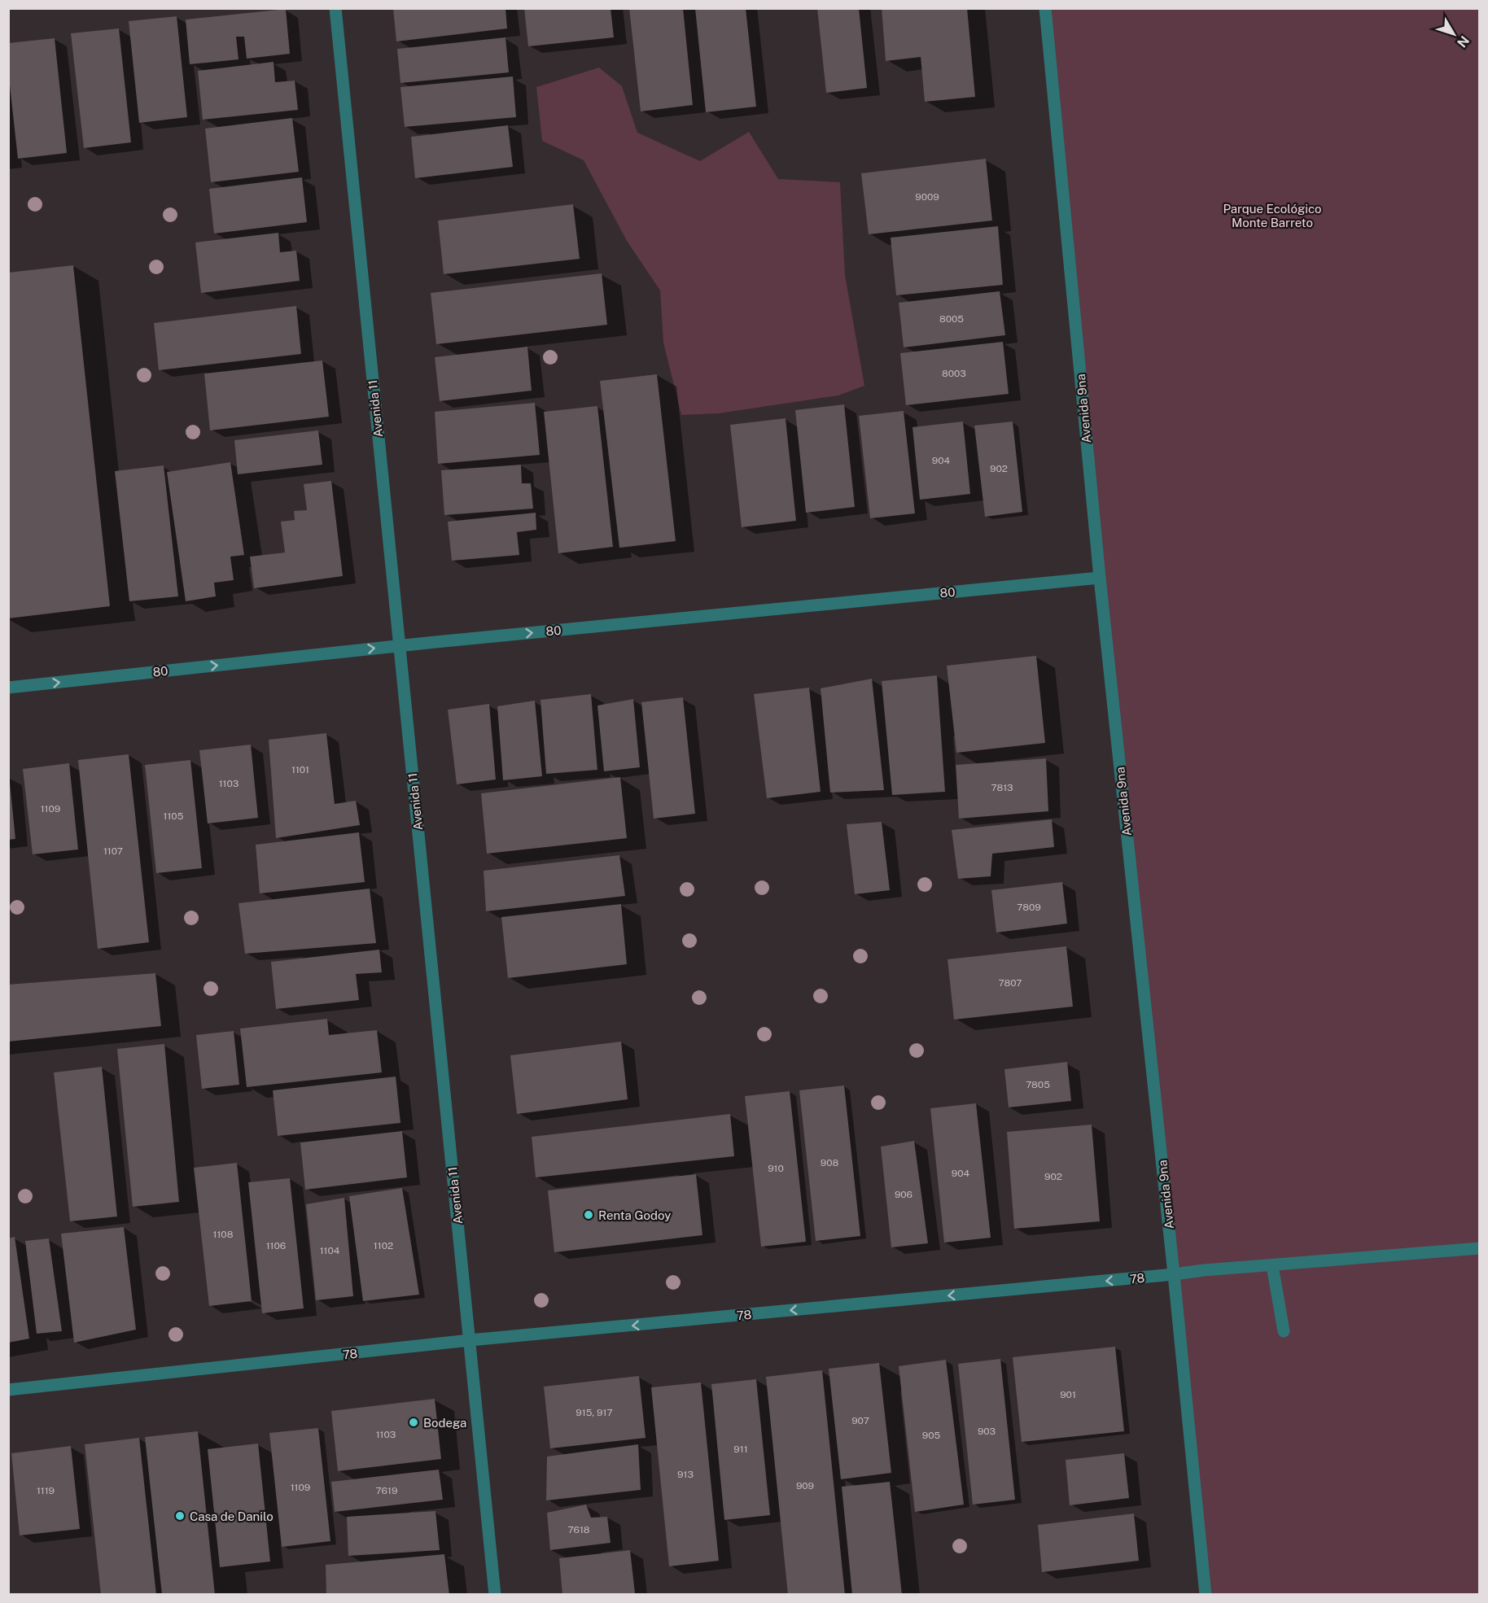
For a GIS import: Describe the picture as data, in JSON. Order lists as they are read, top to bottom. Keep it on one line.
{"streets":{"street":["Avenida 11","Avenida 9na","80","78"]},"crossings":[["Avenida 11","80"],["Avenida 11","78"],["Avenida 9na","80"],["Avenida 9na","78"]],"one_way":["80","78"],"parks":["Parque Ecológico Monte Barreto"],"places":["Renta Godoy","Bodega","Casa de Danilo"],"house_numbers":["9009","8005","8003","904","902","1101","1103","7813","1109","1105","1107","7809","7807","7805","908","910","904","902","906","1108","1106","1102","1104","901","915, 917","907","903","1103","905","911","913","909","1109","1119","7619","7618"],"north":"bottom right"}
